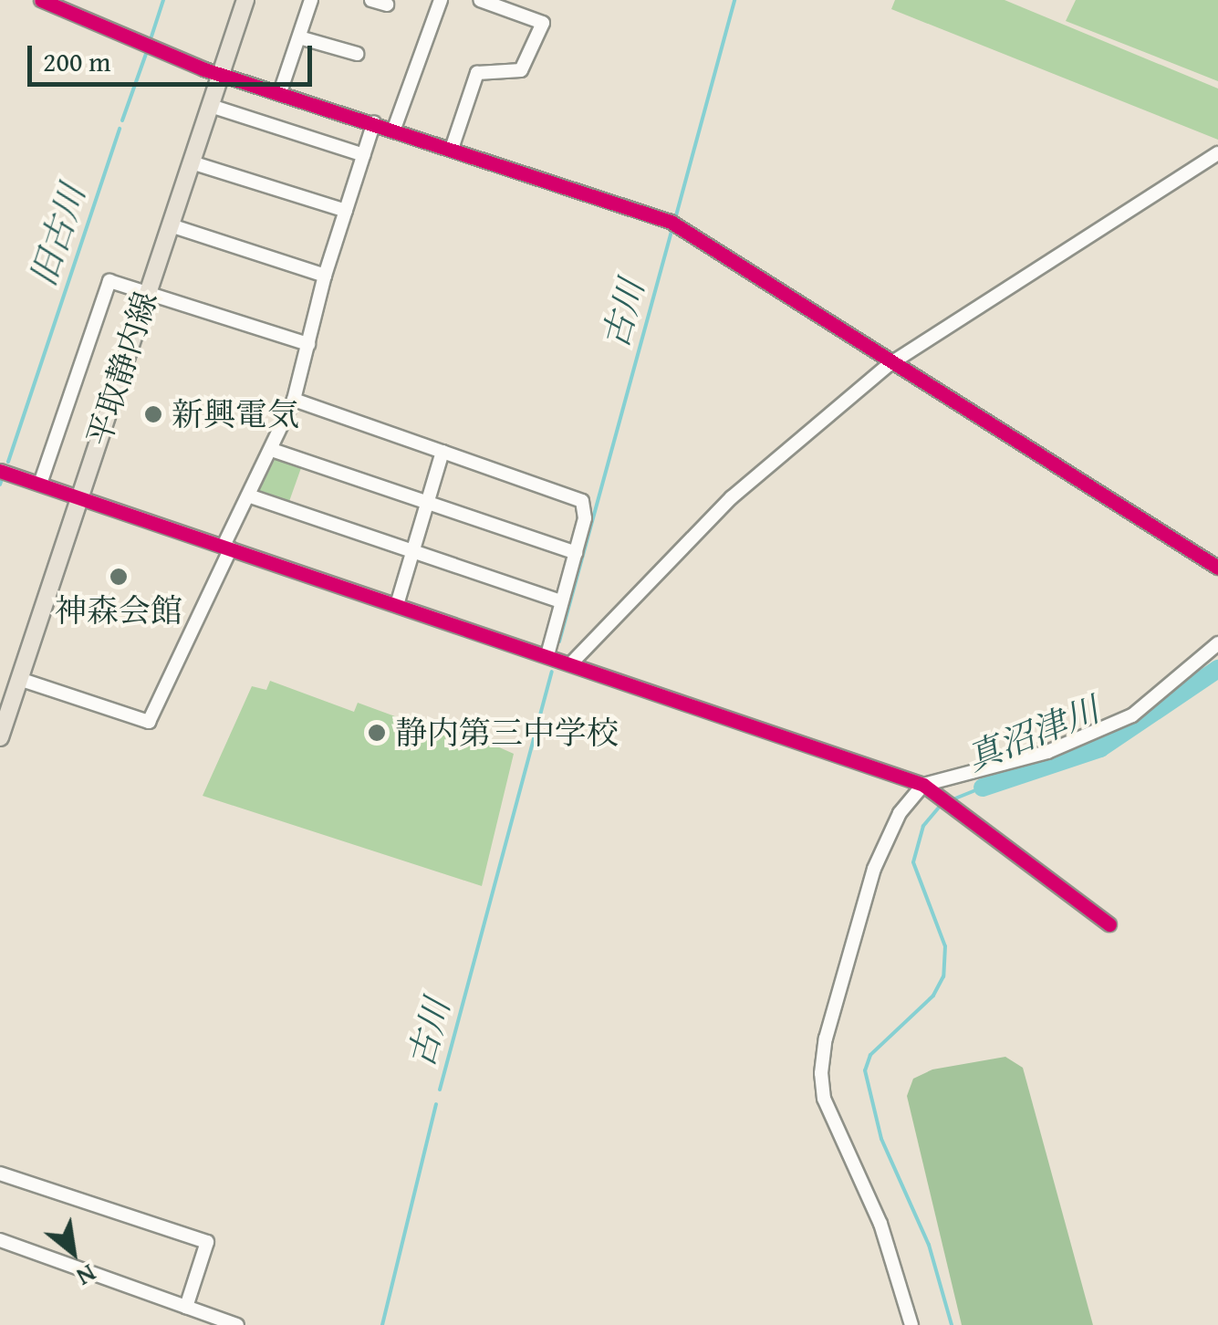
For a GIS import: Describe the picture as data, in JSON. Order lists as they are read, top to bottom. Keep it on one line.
{"streets":{"main road":["平取静内線"]},"water":["旧古川","古川","真沼津川"],"places":["新興電気","神森会館","静内第三中学校"],"scale_bar":"200 m","north":"bottom right"}
